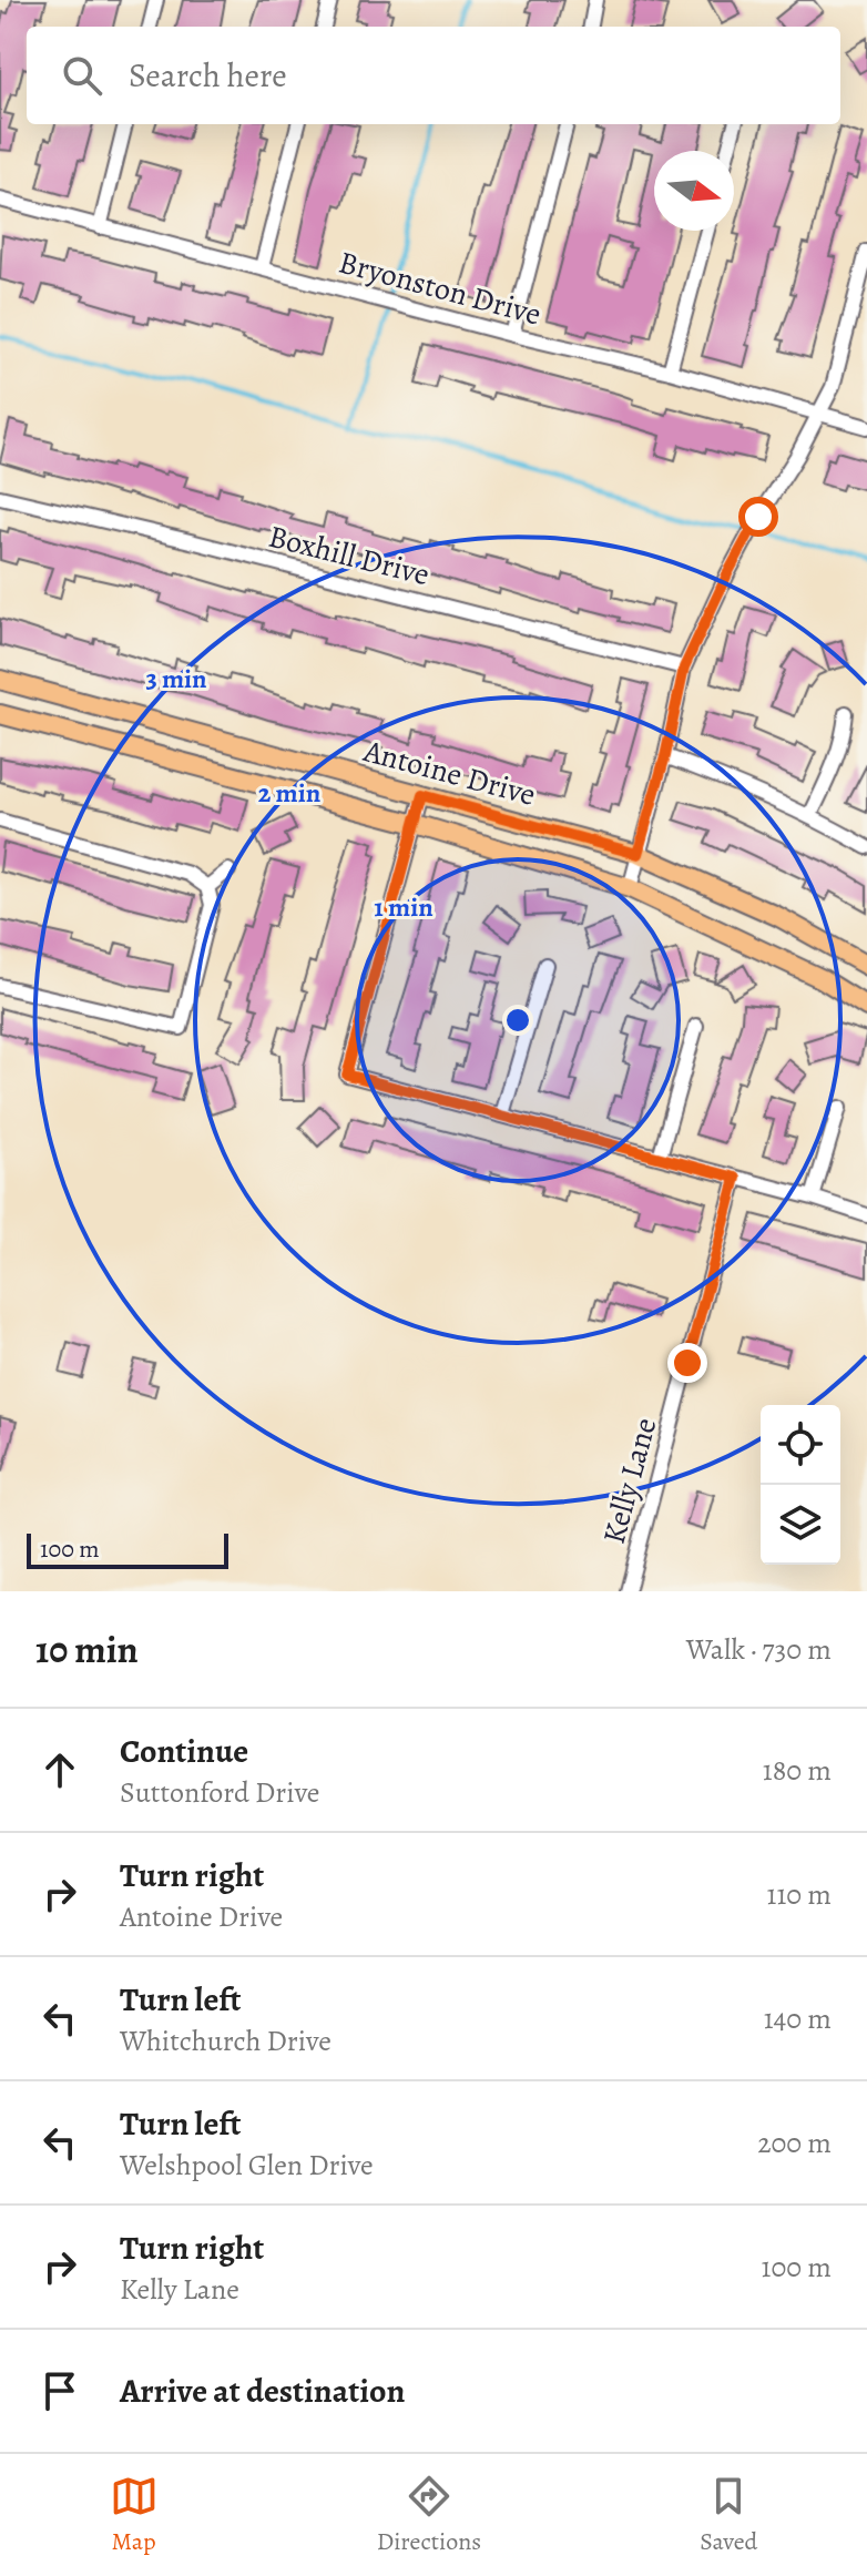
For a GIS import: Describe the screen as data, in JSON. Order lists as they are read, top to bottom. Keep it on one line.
{"streets":{"main road":["Antoine Drive"],"street":["Bryonston Drive","Boxhill Drive","Kelly Lane"]},"scale_bar":"100 m","north":"right","page":{"search":"Search here","scale":"100 m","heading":["10 min","Walk · 730 m"],"list":[["Continue","Suttonford Drive","180 m"],["Turn right","Antoine Drive","110 m"],["Turn left","Whitchurch Drive","140 m"],["Turn left","Welshpool Glen Drive","200 m"],["Turn right","Kelly Lane","100 m"],"Arrive at destination"],"nav":["Map","Directions","Saved"]},"rings":["3 min","2 min","1 min"]}
